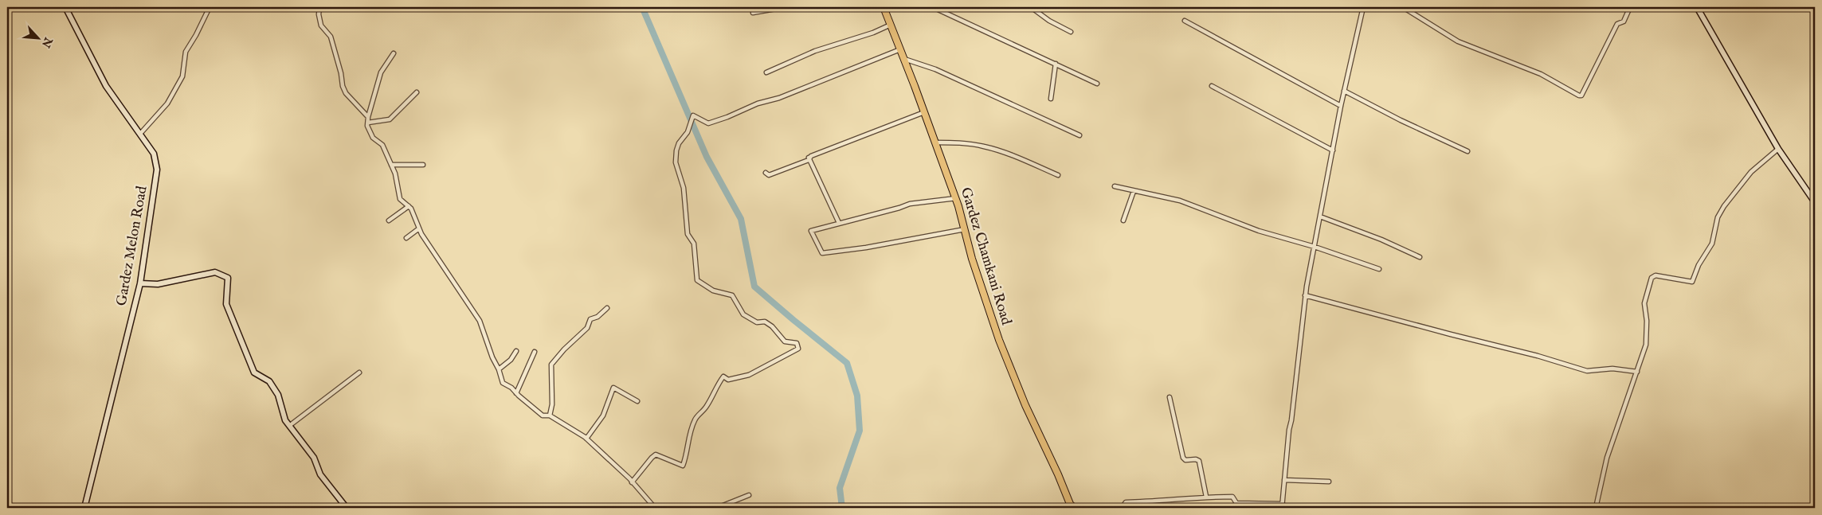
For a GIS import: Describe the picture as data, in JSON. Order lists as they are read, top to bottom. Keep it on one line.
{"streets":{"highway":["Gardez Chamkani Road"],"street":["Gardez Melon Road"]},"north":"bottom right"}
